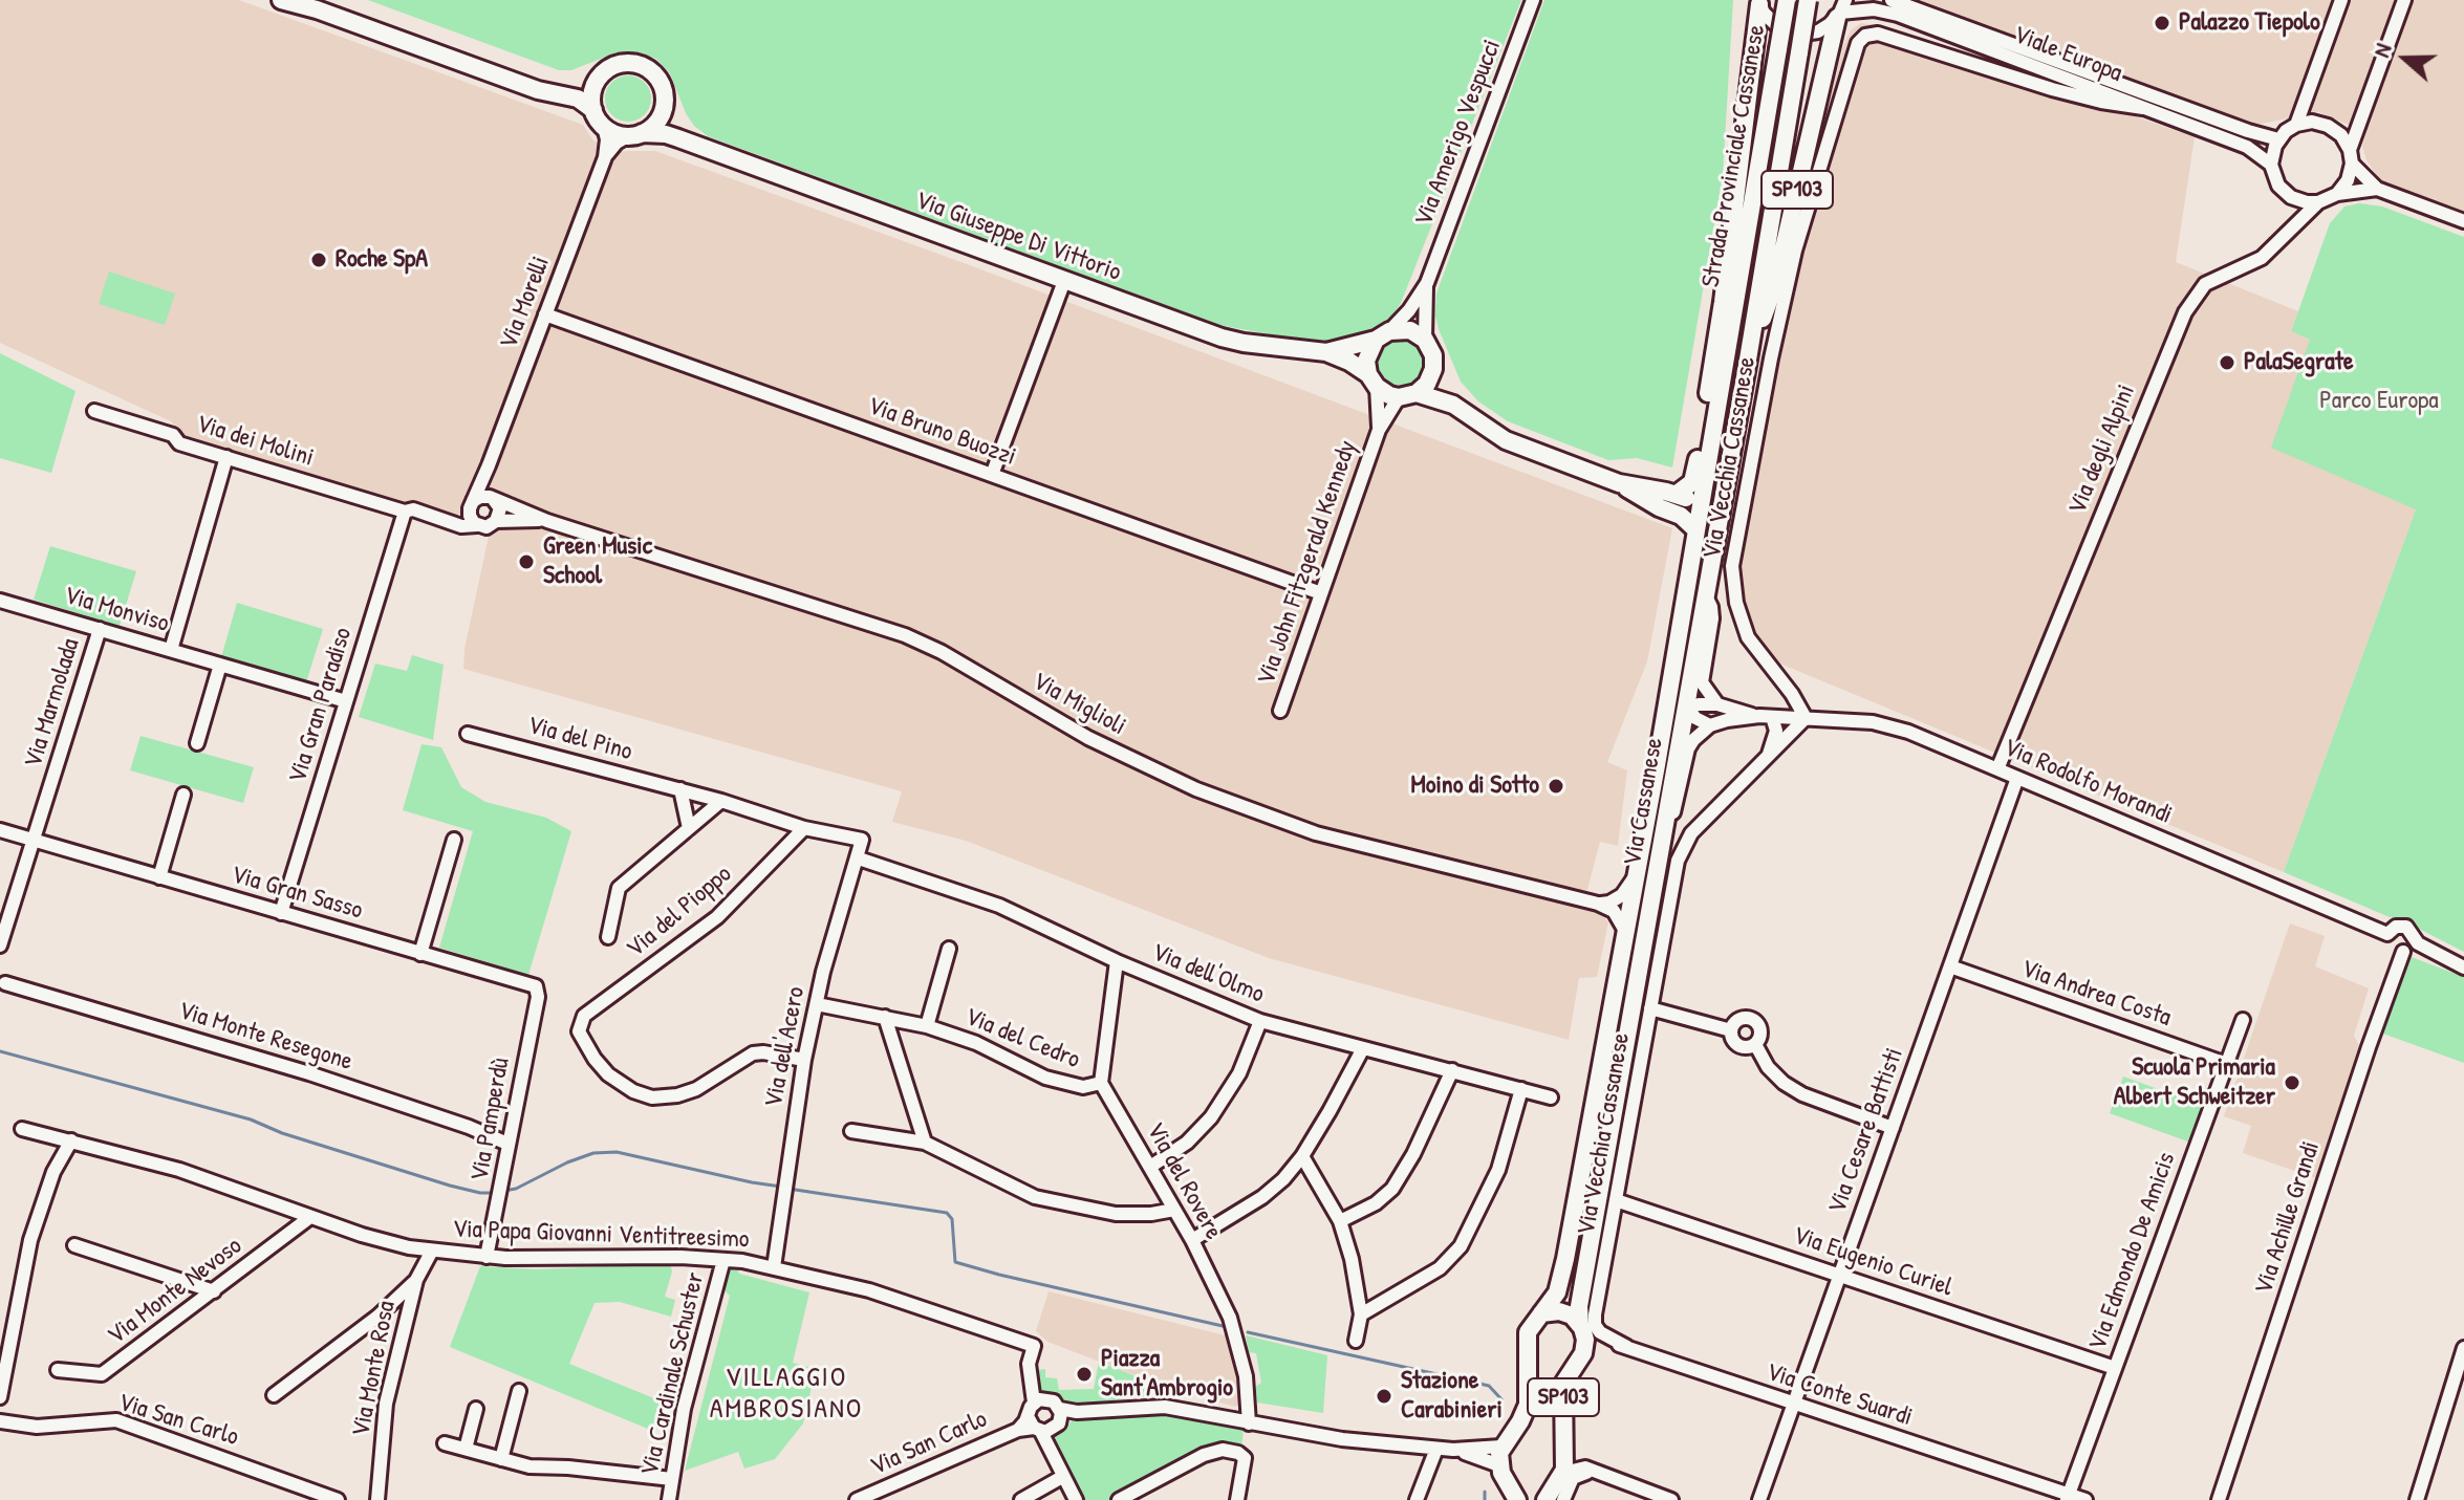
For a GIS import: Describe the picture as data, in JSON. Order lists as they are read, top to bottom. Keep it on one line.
{"streets":{"main road":["Strada Provinciale Cassanese","SP103","Via Giuseppe Di Vittorio","Via Cassanese"],"street":["Viale Europa","Via Amerigo Vespucci","Via Morelli","Via Bruno Buozzi","Via dei Molini","Via degli Alpini","Via Vecchia Cassanese","Via John Fitzgerald Kennedy","Via Monviso","Via Marmolada","Via Miglioli","Via Gran Paradiso","Via del Pino","Via Rodolfo Morandi","Via Gran Sasso","Via del Pioppo","Via dell'Olmo","Via Andrea Costa","Via Monte Resegone","Via del Cedro","Via dell'Acero","Via Pamperdù","Via Cesare Battisti","Via del Rovere","Via Achille Grandi","Via Papa Giovanni Ventitreesimo","Via Edmondo De Amicis","Via Eugenio Curiel","Via Monte Nevoso","Via Monte Rosa","Via Cardinale Schuster","Via Conte Suardi","Via San Carlo"]},"crossings":[["Viale Europa","SP103"],["Viale Europa","Via degli Alpini"],["Viale Europa","Via Vecchia Cassanese"],["Via Amerigo Vespucci","Via Giuseppe Di Vittorio"],["Via Amerigo Vespucci","Via John Fitzgerald Kennedy"],["Strada Provinciale Cassanese","Via Cassanese"],["SP103","Via Cassanese"],["Via Giuseppe Di Vittorio","Via Morelli"],["Via Giuseppe Di Vittorio","Via John Fitzgerald Kennedy"],["Via Giuseppe Di Vittorio","Via Cassanese"],["Via Morelli","Via Bruno Buozzi"],["Via Morelli","Via dei Molini"],["Via Bruno Buozzi","Via John Fitzgerald Kennedy"],["Via dei Molini","Via Gran Paradiso"],["Via degli Alpini","Via Rodolfo Morandi"],["Via Vecchia Cassanese","Via Rodolfo Morandi"],["Via Vecchia Cassanese","Via Eugenio Curiel"],["Via Vecchia Cassanese","Via Conte Suardi"],["Via Monviso","Via Marmolada"],["Via Monviso","Via Gran Paradiso"],["Via Marmolada","Via Gran Sasso"],["Via Gran Paradiso","Via Gran Sasso"],["Via del Pino","Via del Pioppo"],["Via del Pino","Via dell'Acero"],["Via Rodolfo Morandi","Via Cassanese"],["Via Rodolfo Morandi","Via Cesare Battisti"],["Via Rodolfo Morandi","Via Achille Grandi"],["Via Cassanese","Via Conte Suardi"],["Via Gran Sasso","Via Pamperdù"],["Via del Pioppo","Via dell'Acero"],["Via dell'Olmo","Via dell'Acero"],["Via Andrea Costa","Via Cesare Battisti"],["Via Andrea Costa","Via Edmondo De Amicis"],["Via Monte Resegone","Via Pamperdù"],["Via del Cedro","Via dell'Acero"],["Via del Cedro","Via del Rovere"],["Via dell'Acero","Via Papa Giovanni Ventitreesimo"],["Via Pamperdù","Via Papa Giovanni Ventitreesimo"],["Via Cesare Battisti","Via Eugenio Curiel"],["Via Cesare Battisti","Via Conte Suardi"],["Via Papa Giovanni Ventitreesimo","Via Monte Nevoso"],["Via Papa Giovanni Ventitreesimo","Via Monte Rosa"],["Via Papa Giovanni Ventitreesimo","Via Cardinale Schuster"],["Via Edmondo De Amicis","Via Eugenio Curiel"],["Via Edmondo De Amicis","Via Conte Suardi"]],"districts":["VILLAGGIO AMBROSIANO"],"parks":["Parco Europa"],"places":["Palazzo Tiepolo","Roche SpA","PalaSegrate","Green Music School","Moino di Sotto","Scuola Primaria Albert Schweitzer","Piazza Sant'Ambrogio","Stazione Carabinieri"],"north":"left"}
